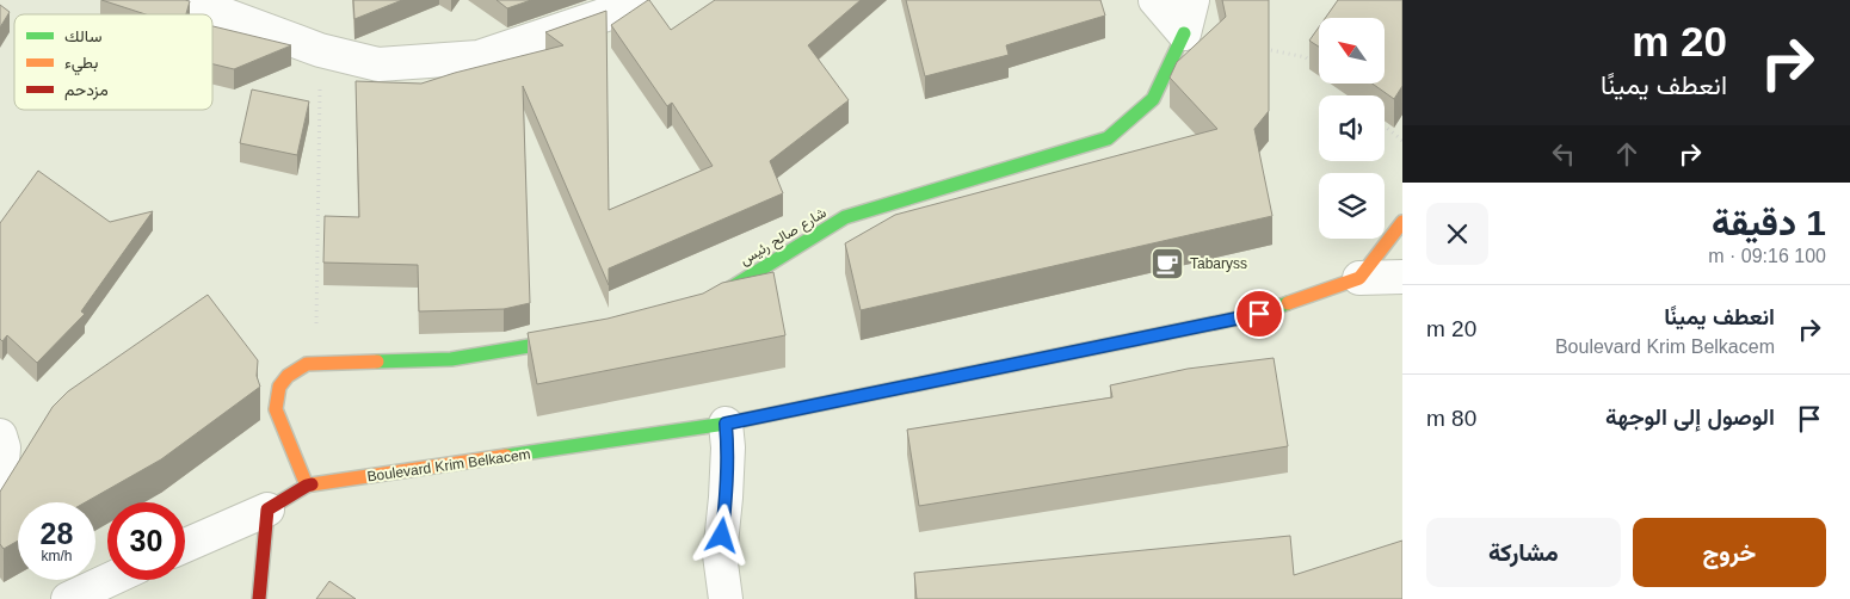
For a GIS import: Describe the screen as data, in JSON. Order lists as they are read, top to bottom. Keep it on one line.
{"streets":{"street":["شارع صالح رئيس","Boulevard Krim Belkacem"]},"places":{"cafe":["Tabaryss"]},"legend":["سالك","بطيء","مزدحم"],"north":"top left","page":{"turn":["20 m","انعطف يمينًا"],"heading":["1 دقيقة","100 m · 09:16"],"list":[{"name":"انعطف يمينًا","note":"Boulevard Krim Belkacem","value":"20 m"},{"name":"الوصول إلى الوجهة","value":"80 m"}],"speed":"28 km/h","limit":"30","buttons":["خروج","مشاركة"]}}
